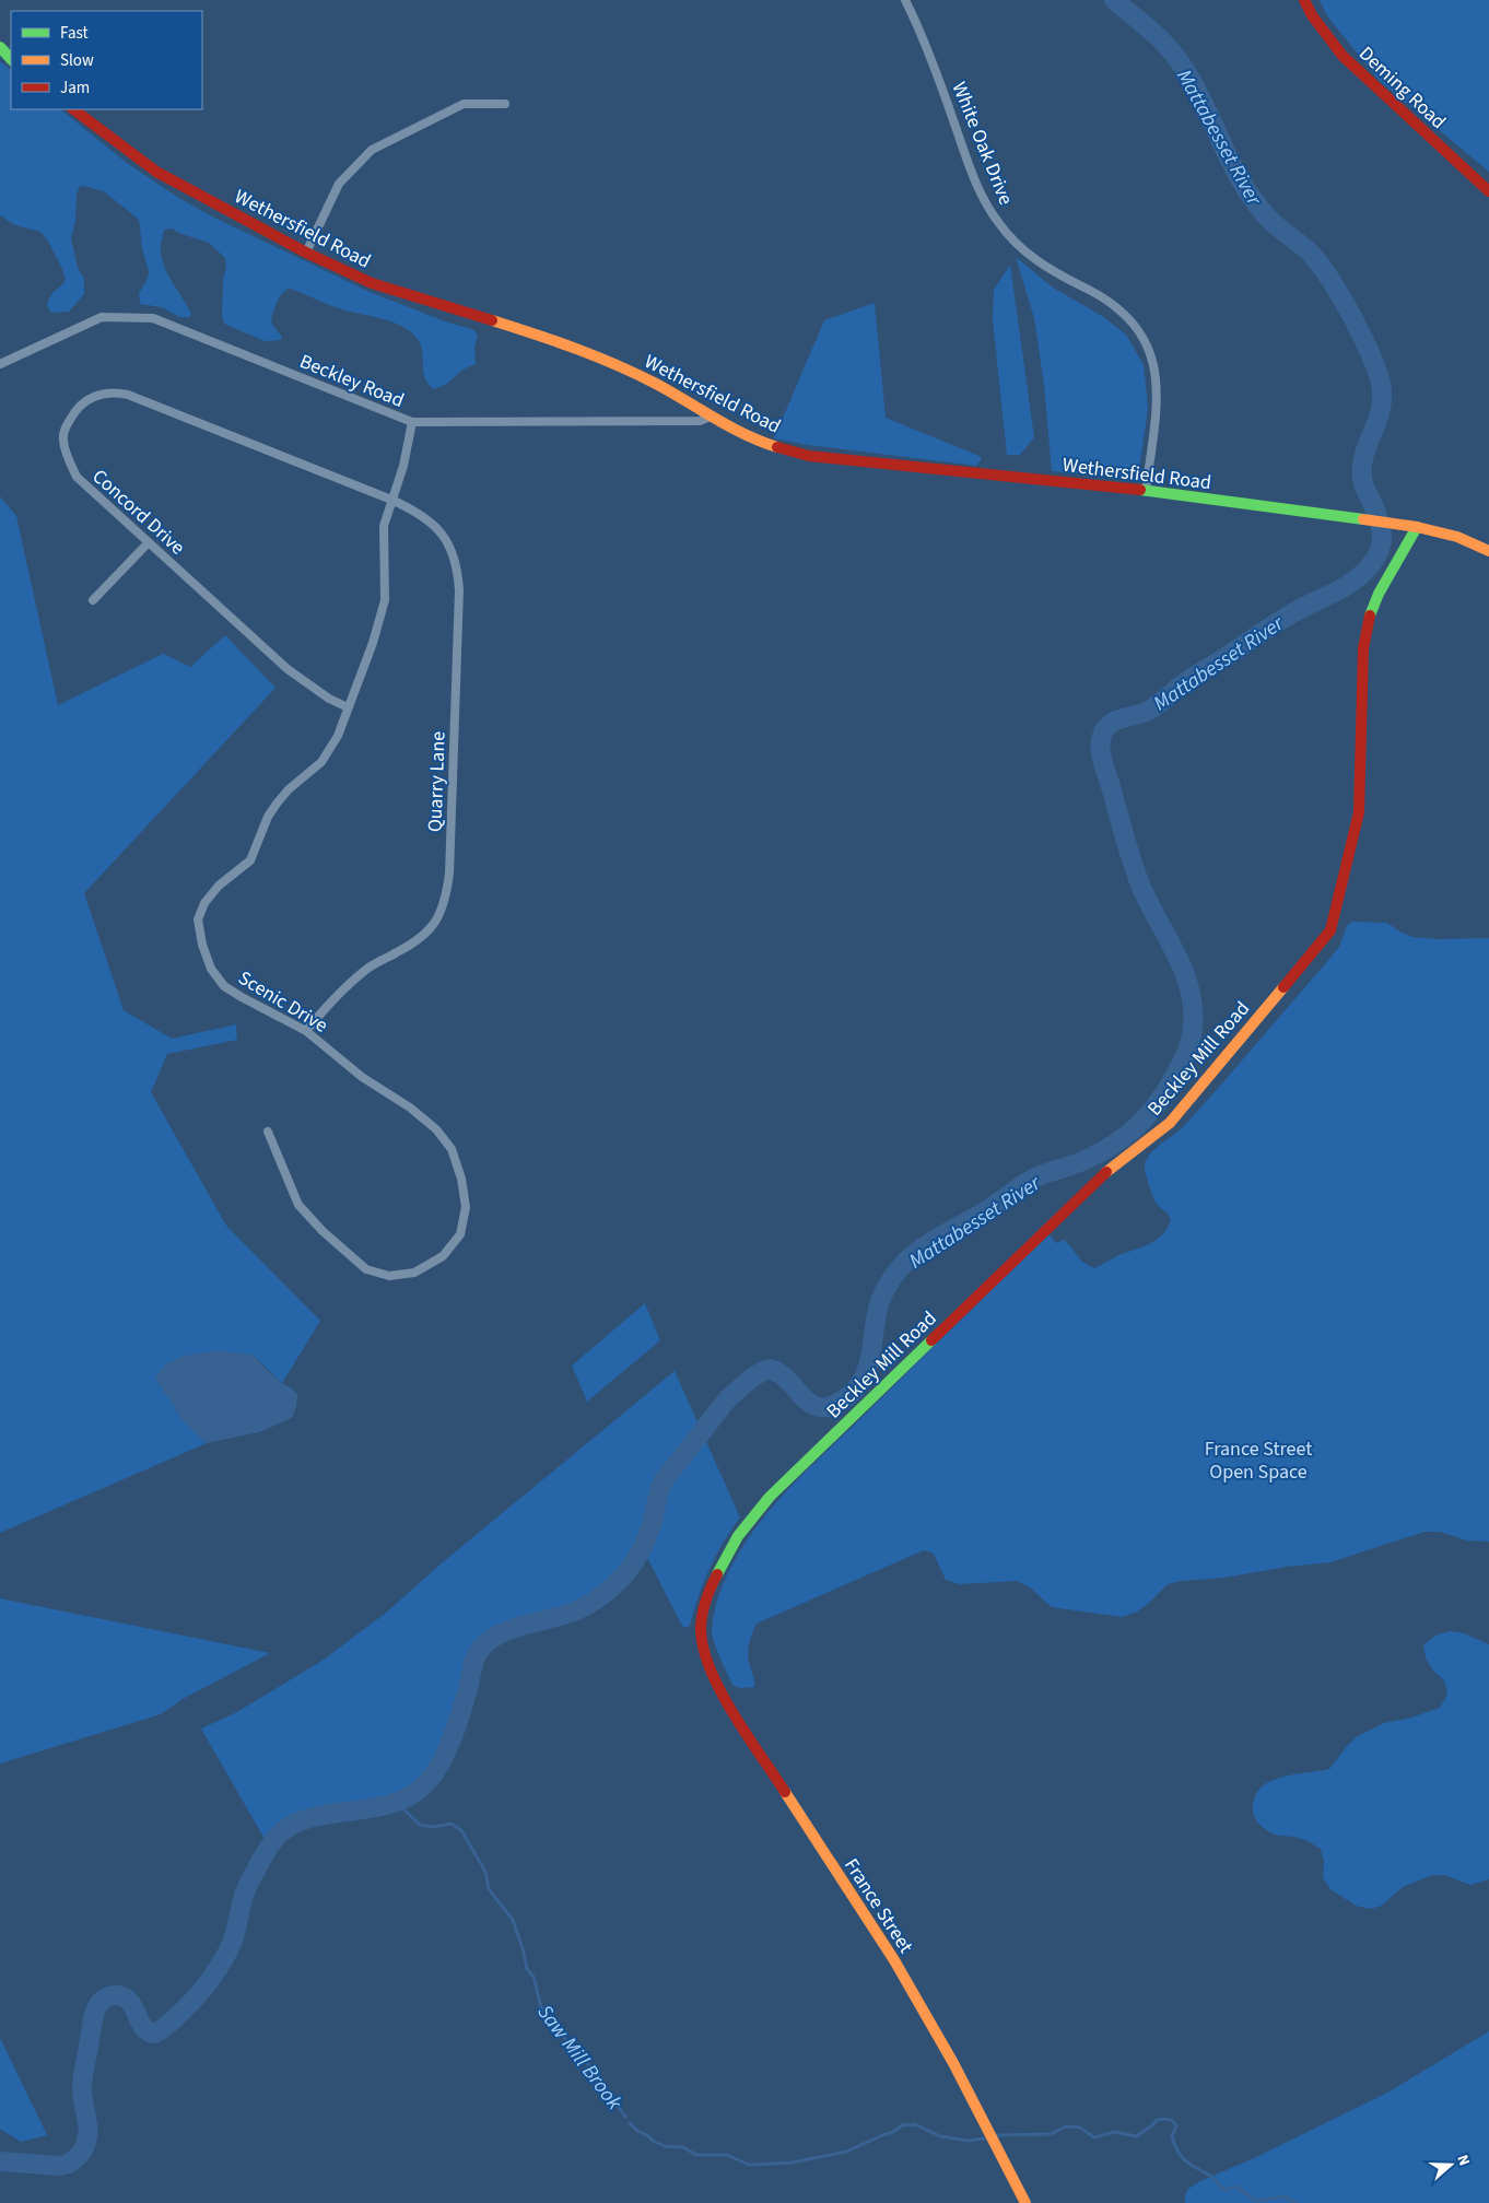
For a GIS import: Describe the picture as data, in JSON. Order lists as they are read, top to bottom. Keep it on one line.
{"streets":{"street":["Deming Road","White Oak Drive","Wethersfield Road","Beckley Road","Concord Drive","Quarry Lane","Scenic Drive","Beckley Mill Road","France Street"]},"crossings":[["White Oak Drive","Wethersfield Road"],["Wethersfield Road","Beckley Road"],["Wethersfield Road","Beckley Mill Road"],["Beckley Road","Scenic Drive"],["Concord Drive","Quarry Lane"],["Concord Drive","Scenic Drive"],["Quarry Lane","Scenic Drive"],["Beckley Mill Road","France Street"]],"water":["Mattabesset River","Saw Mill Brook"],"parks":["France Street Open Space"],"legend":["Fast","Slow","Jam"],"north":"right"}
